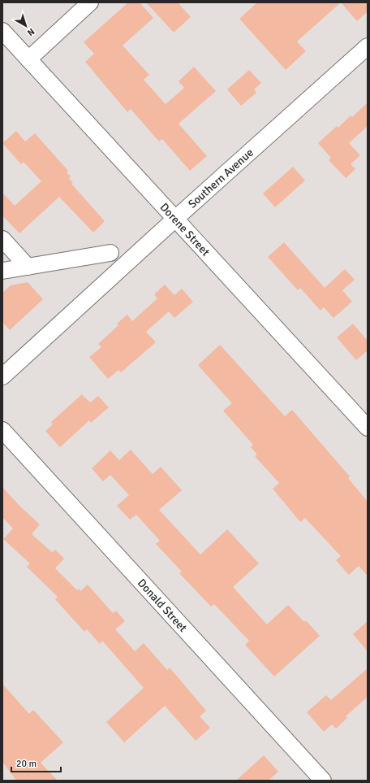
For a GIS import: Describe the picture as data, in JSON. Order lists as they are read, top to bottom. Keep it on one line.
{"streets":{"street":["Southern Avenue","Dorene Street","Donald Street"]},"crossings":[["Southern Avenue","Dorene Street"]],"scale_bar":"20 m","north":"bottom right"}
